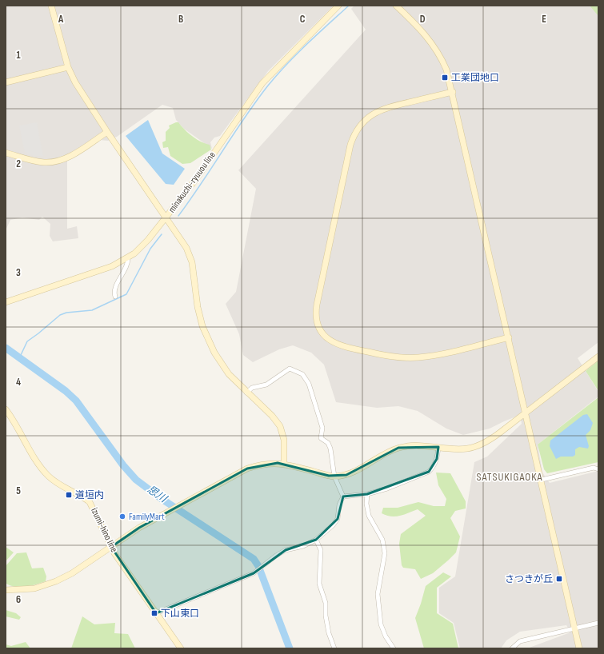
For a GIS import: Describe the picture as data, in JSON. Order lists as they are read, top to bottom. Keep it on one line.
{"streets":{"street":["minakuchi-ryuuou line","izumi-hino line"]},"districts":["SATSUKIGAOKA"],"water":["思川"],"places":{"transit":["工業団地口","道垣内","さつきが丘","下山東口"],"other":["FamilyMart"]},"grid":{"columns":["A","B","C","D","E"],"rows":["1","2","3","4","5","6"]}}
